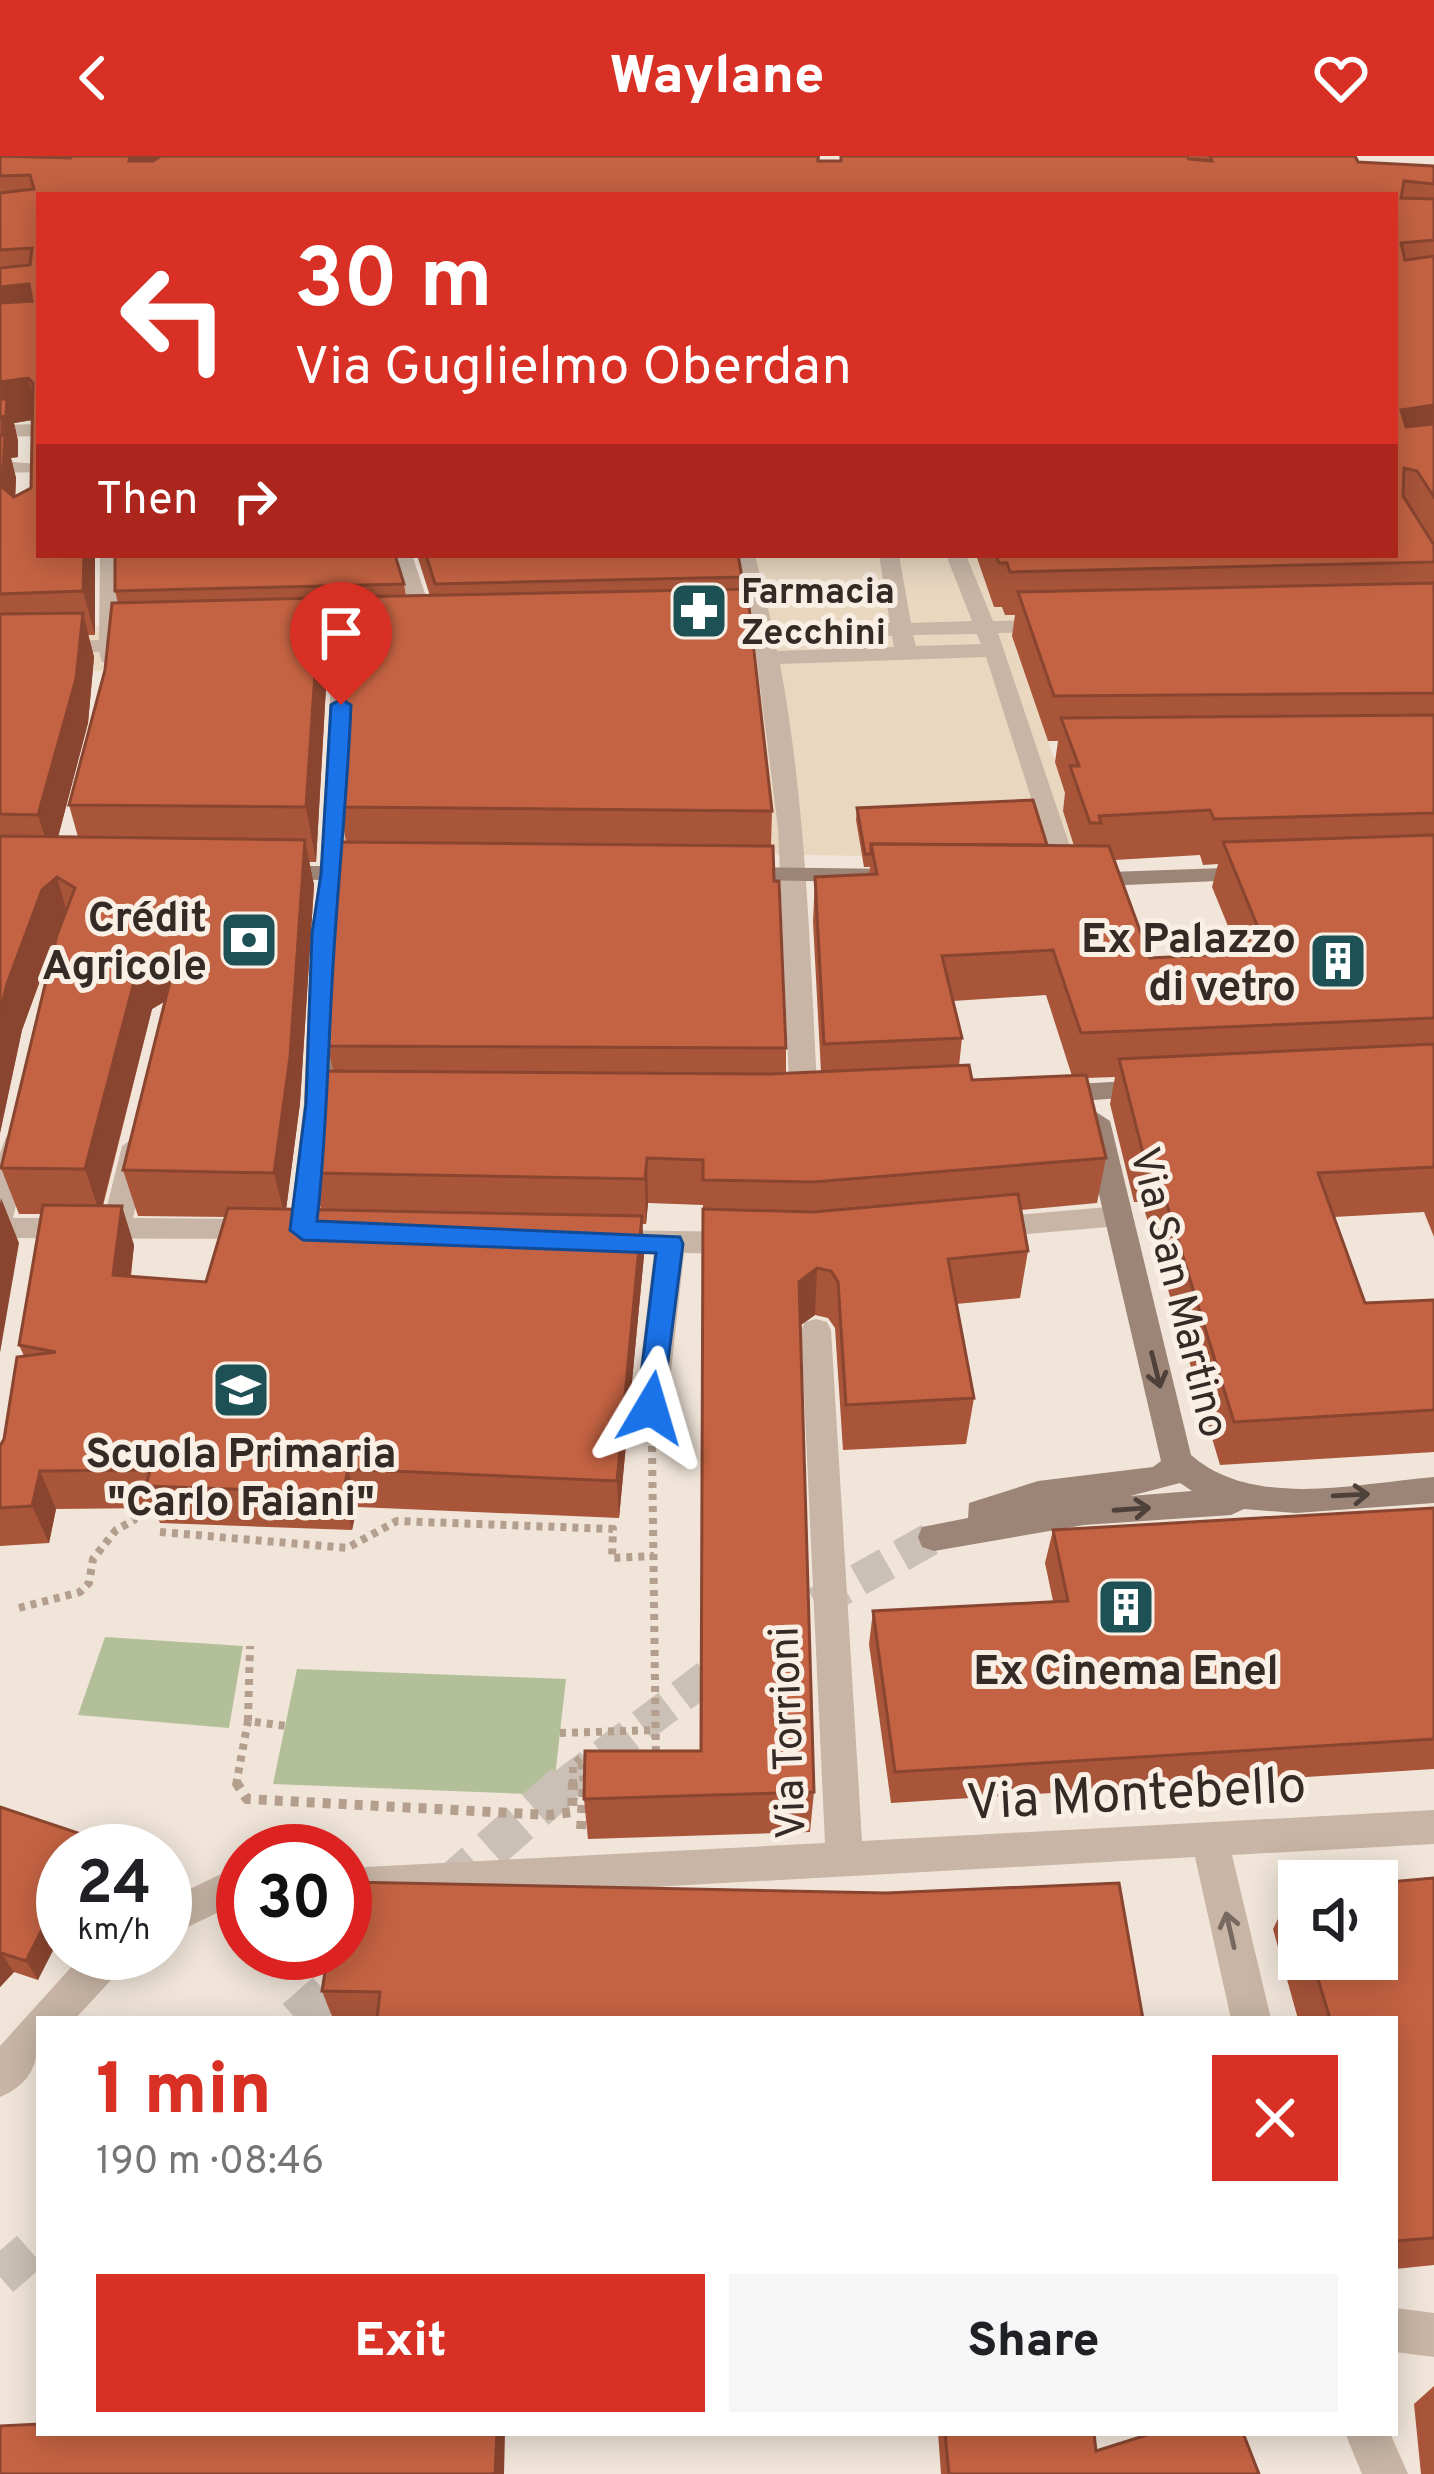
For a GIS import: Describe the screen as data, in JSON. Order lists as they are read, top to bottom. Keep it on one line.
{"streets":{"street":["Via San Martino","Via Torrioni","Via Montebello"]},"crossings":[["Via Torrioni","Via Montebello"]],"places":{"pharmacy":["Farmacia Zecchini"],"bank":["Crédit Agricole"],"building":["Ex Palazzo di vetro","Ex Cinema Enel"],"school or university":["Scuola Primaria \"Carlo Faiani\""]},"page":{"header":"Waylane","turn":["30 m","Via Guglielmo Oberdan"],"then":"Then","speed":"24 km/h","limit":"30","heading":["1 min","190 m · 08:46"],"buttons":["Exit","Share"]}}
